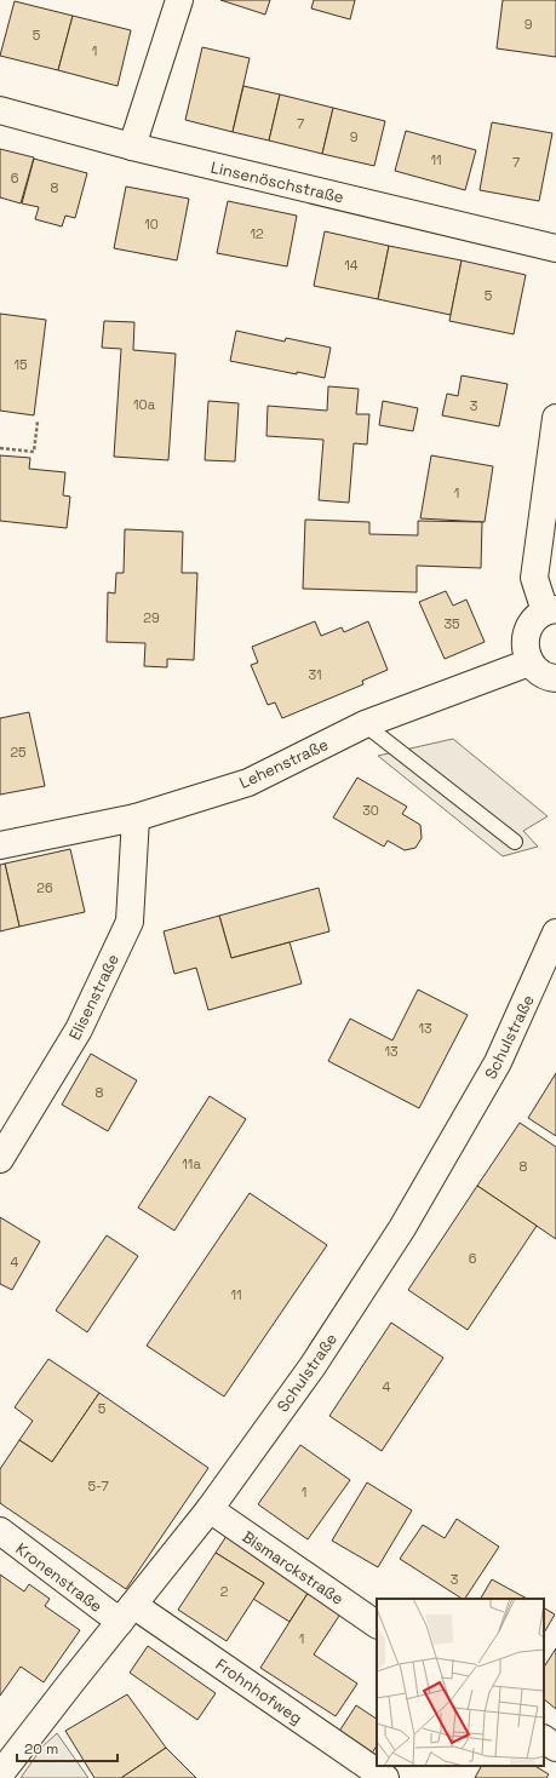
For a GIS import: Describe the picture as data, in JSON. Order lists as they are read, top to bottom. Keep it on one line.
{"streets":{"street":["Linsenöschstraße","Lehenstraße","Elisenstraße","Schulstraße","Bismarckstraße","Kronenstraße","Frohnhofweg"]},"crossings":[["Lehenstraße","Elisenstraße"],["Schulstraße","Bismarckstraße"],["Schulstraße","Kronenstraße"],["Schulstraße","Frohnhofweg"],["Kronenstraße","Frohnhofweg"]],"house_numbers":["9","5","1","7","9","11","7","6","8","10","12","14","5","15","10a","3","1","29","35","31","25","30","26","13","13","8","11a","8","6","4","11","4","5","5-7","1","3","2","1"],"scale_bar":"20 m"}
